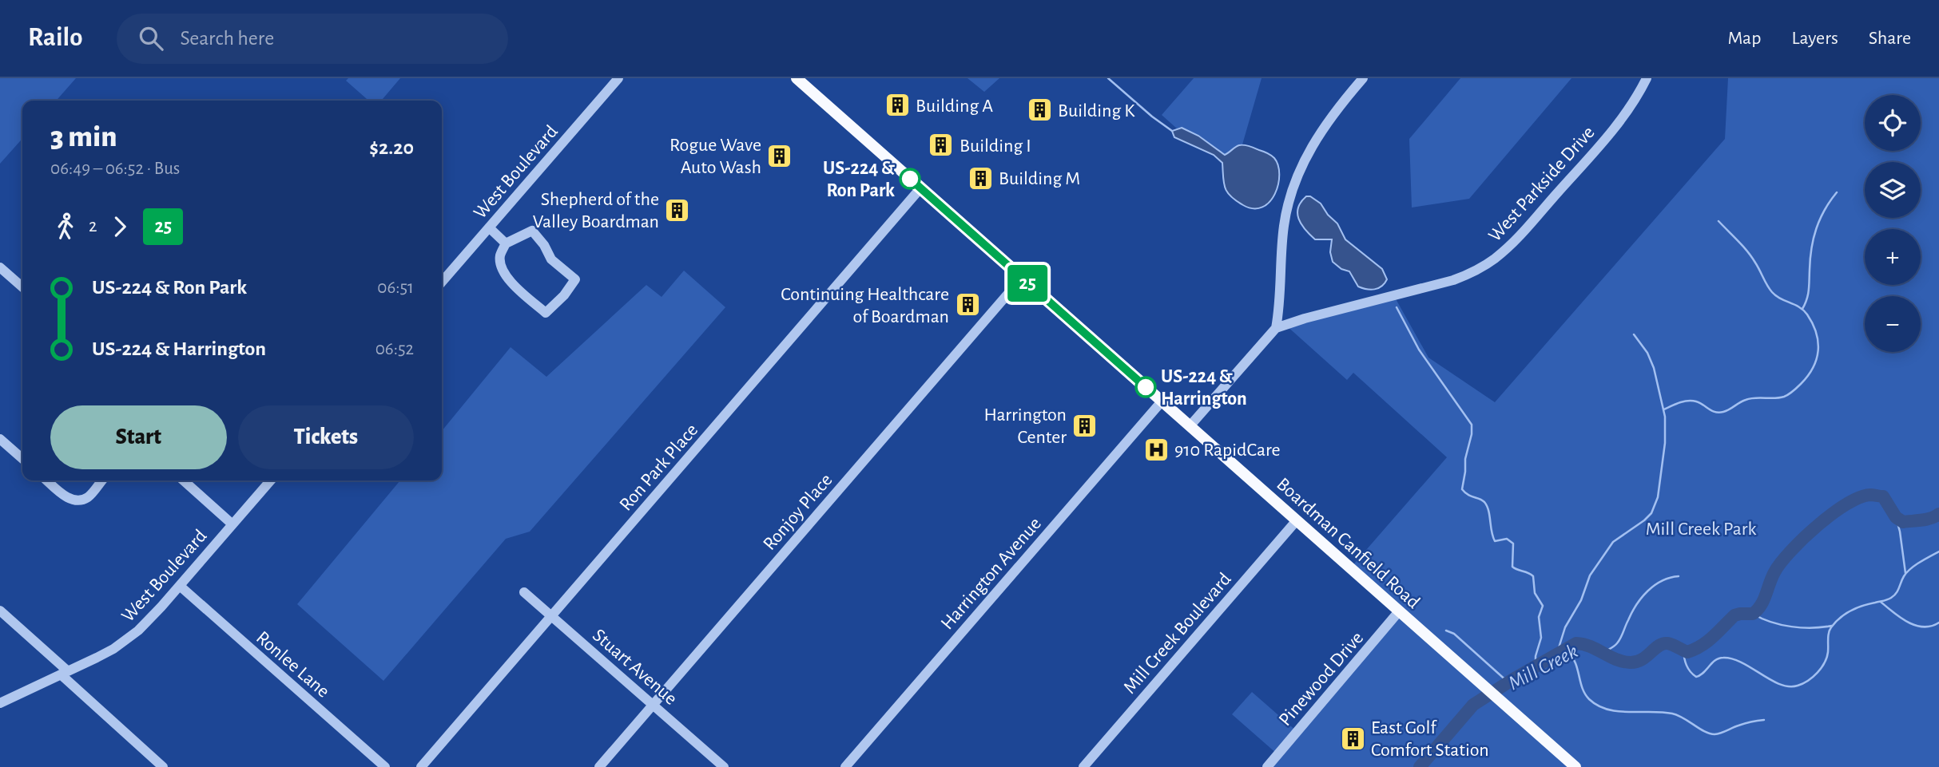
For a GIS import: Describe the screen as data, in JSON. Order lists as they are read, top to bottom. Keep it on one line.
{"streets":{"main road":["Boardman Canfield Road"],"street":["West Boulevard","West Parkside Drive","Ron Park Place","Ronjoy Place","Harrington Avenue","Mill Creek Boulevard","Ronlee Lane","Stuart Avenue","Pinewood Drive"]},"crossings":[["West Boulevard","Ronlee Lane"],["Ron Park Place","Boardman Canfield Road"],["Ron Park Place","Stuart Avenue"],["Ronjoy Place","Boardman Canfield Road"],["Ronjoy Place","Stuart Avenue"],["Boardman Canfield Road","Harrington Avenue"],["Boardman Canfield Road","Mill Creek Boulevard"],["Boardman Canfield Road","Pinewood Drive"]],"water":["Mill Creek"],"parks":["Mill Creek Park"],"places":{"building":["Building A","Building K","Building I","Rogue Wave Auto Wash","Building M","Shepherd of the Valley Boardman","Continuing Healthcare of Boardman","Harrington Center","East Golf Comfort Station"],"other":["US-224 & Ron Park","US-224 & Harrington"],"hospital":["910 RapidCare"]},"lines":["bus line 25"],"page":{"header":"Railo","search":"Search here","nav":["Map","Layers","Share"],"on_map":"25","map_buttons":["+","−"],"heading":["3 min","06:49 – 06:52 · Bus","$2.20"],"legs":["2","25"],"list":[{"name":"US-224 & Ron Park","value":"06:51"},{"name":"US-224 & Harrington","value":"06:52"}],"buttons":["Start","Tickets"]}}
